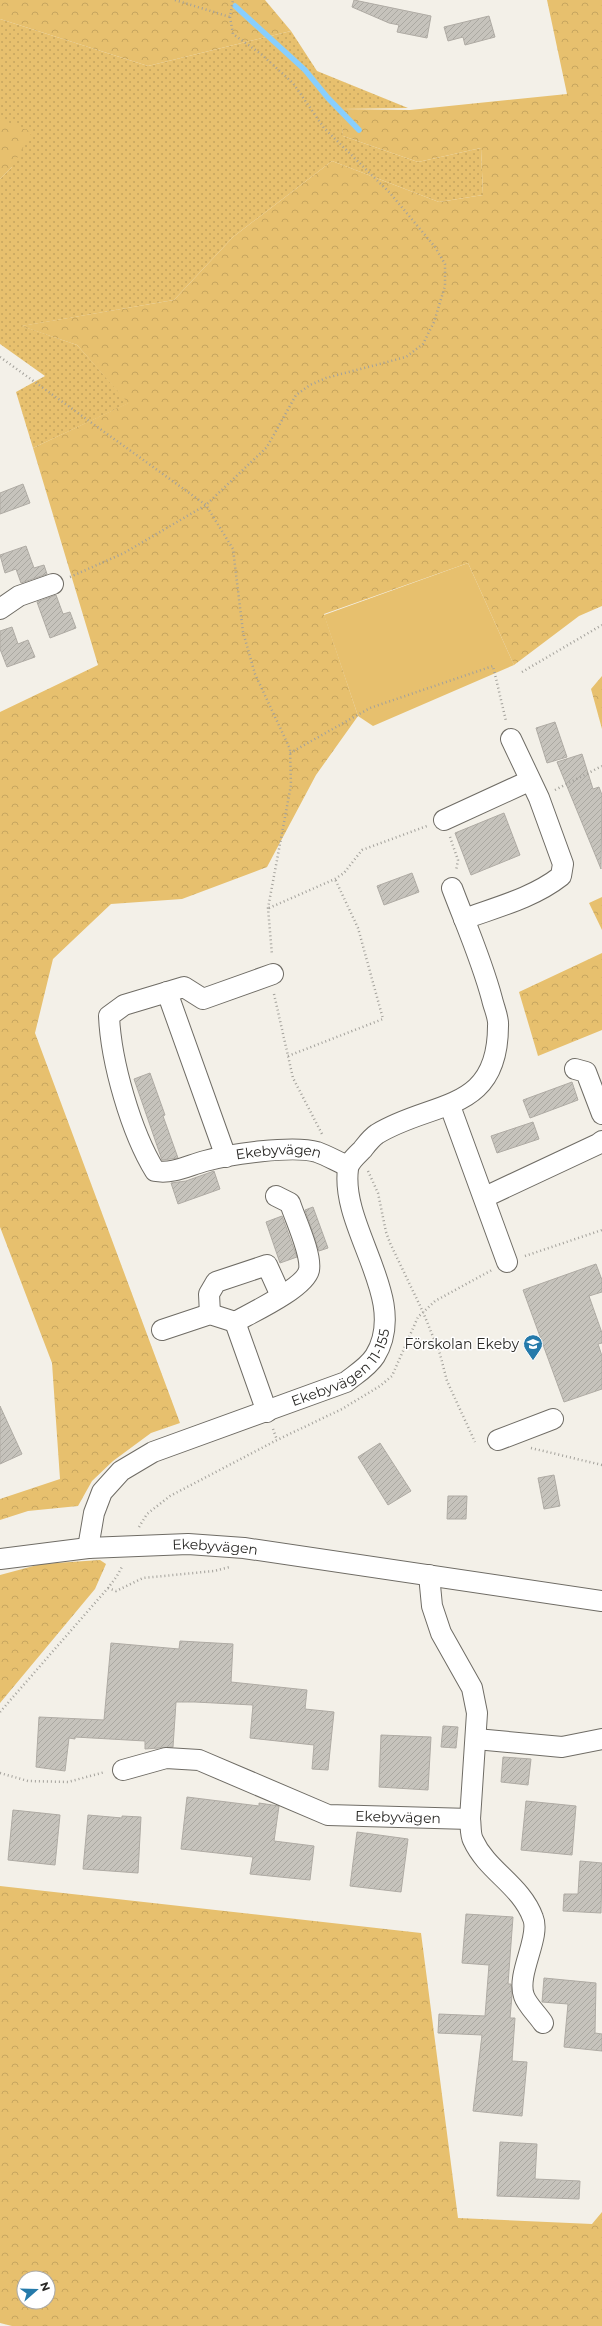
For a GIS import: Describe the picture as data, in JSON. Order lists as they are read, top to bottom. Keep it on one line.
{"streets":{"street":["Ekebyvägen","Ekebyvägen 11-155"]},"crossings":[["Ekebyvägen","Ekebyvägen 11-155"]],"places":{"school or university":["Förskolan Ekeby"]},"north":"right"}
